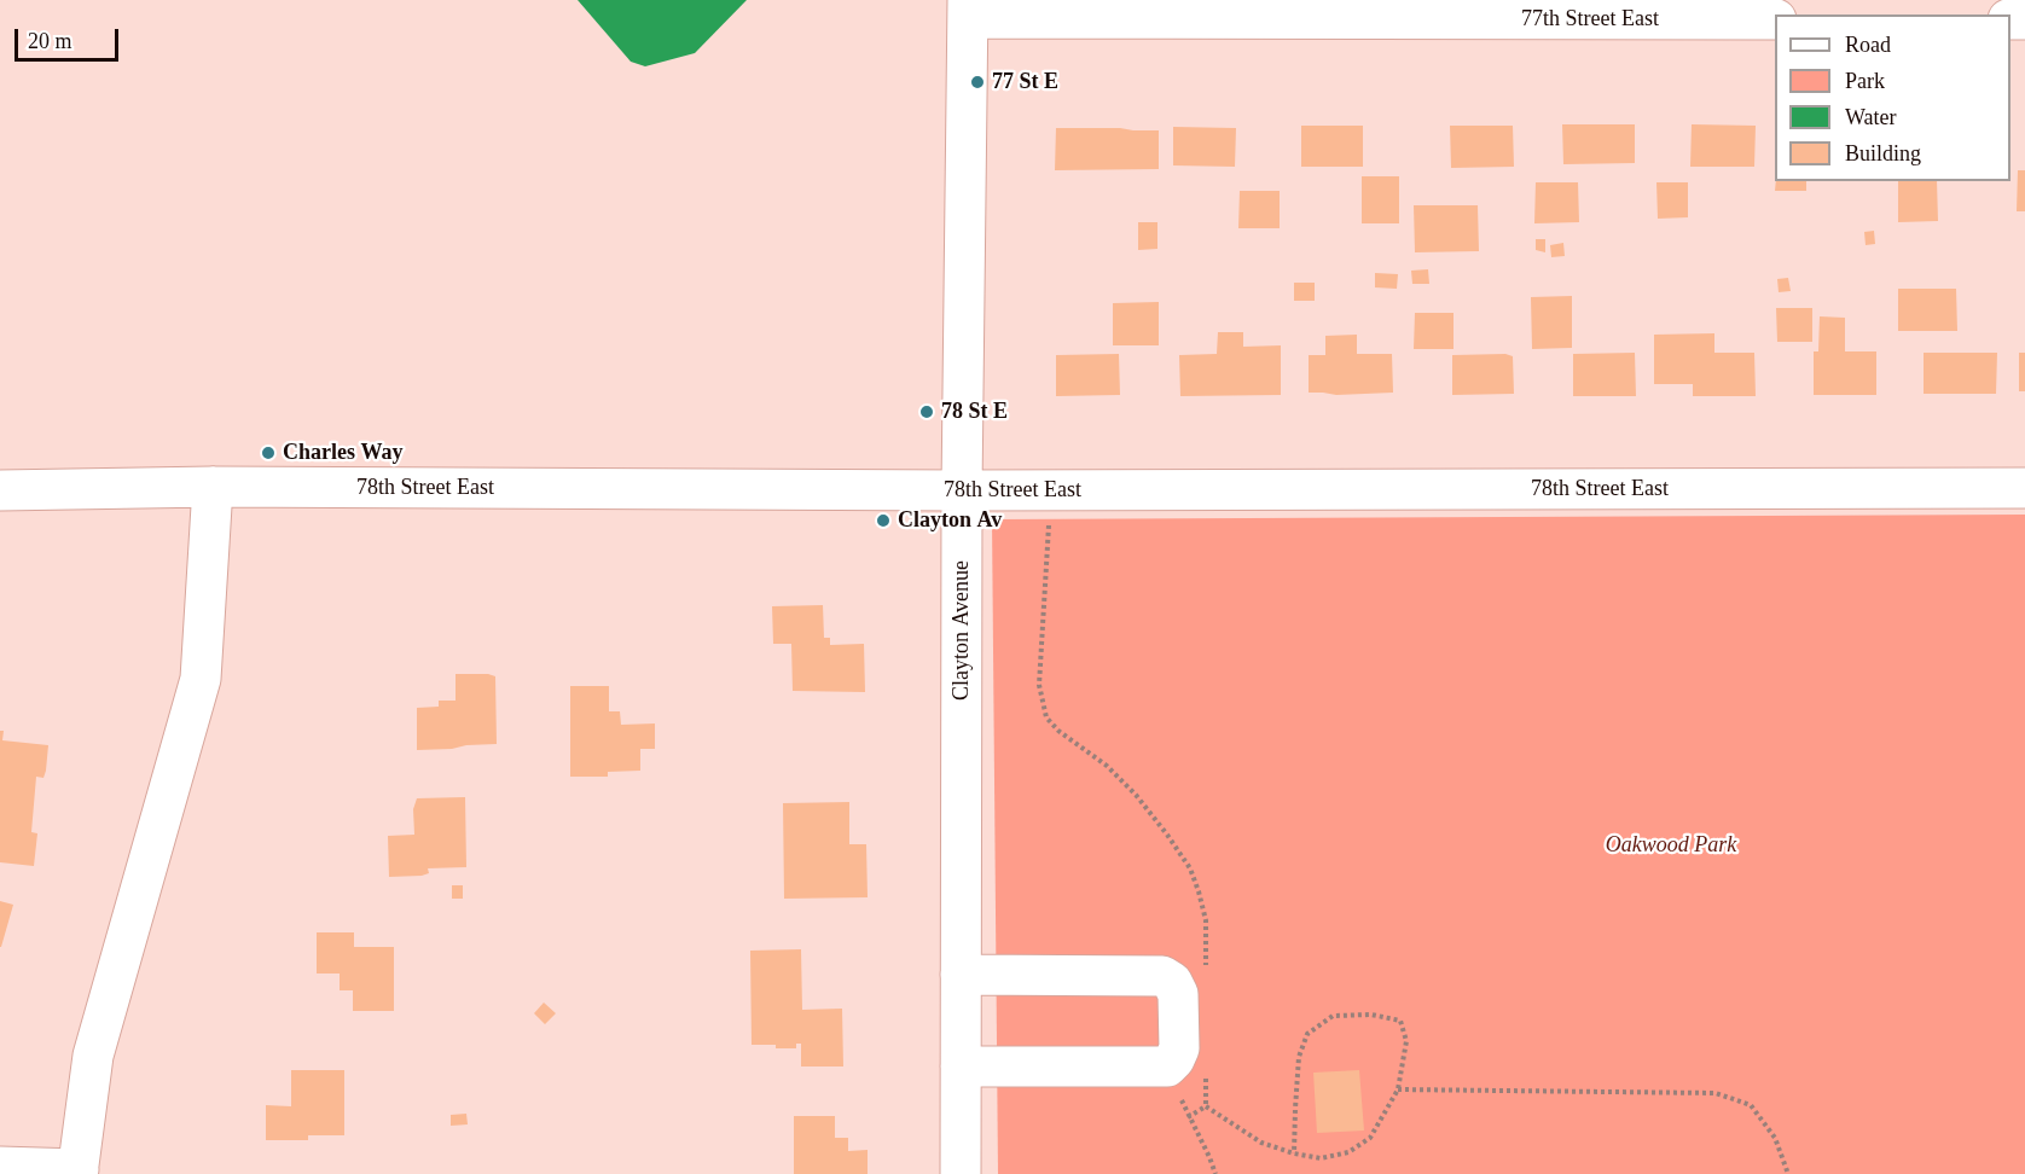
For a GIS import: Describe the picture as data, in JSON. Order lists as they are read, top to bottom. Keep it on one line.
{"streets":{"street":["77th Street East","78th Street East","Clayton Avenue"]},"crossings":[["77th Street East","Clayton Avenue"],["78th Street East","Clayton Avenue"]],"parks":["Oakwood Park"],"places":["77 St E","78 St E","Charles Way","Clayton Av"],"legend":["Road","Park","Water","Building"],"scale_bar":"20 m"}
